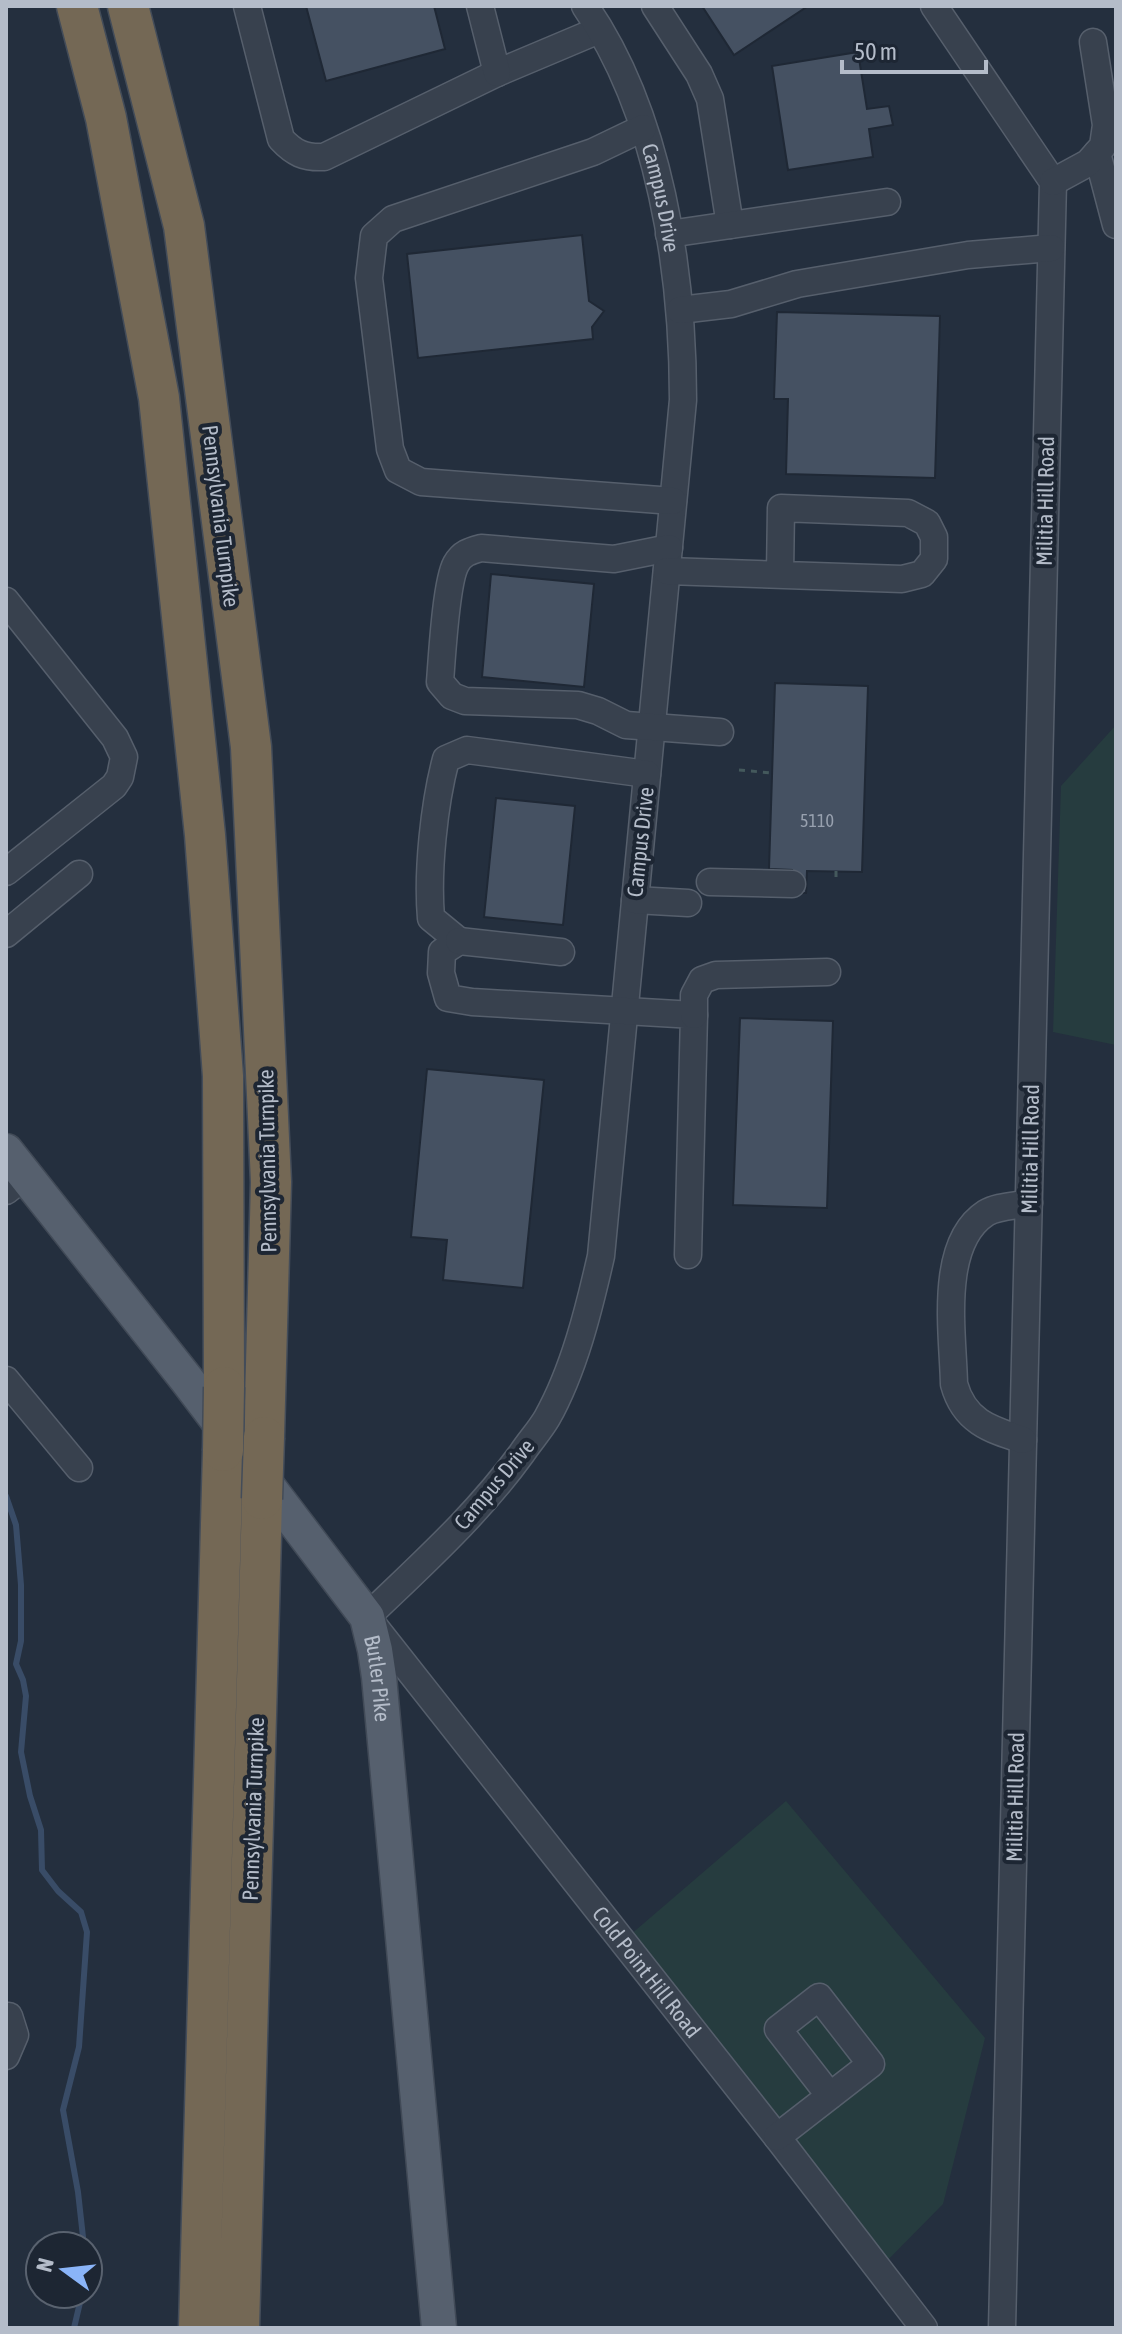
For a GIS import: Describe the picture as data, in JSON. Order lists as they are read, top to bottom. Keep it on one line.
{"streets":{"highway":["Pennsylvania Turnpike"],"main road":["Butler Pike"],"street":["Campus Drive","Militia Hill Road","Cold Point Hill Road"]},"crossings":[["Campus Drive","Butler Pike"],["Campus Drive","Cold Point Hill Road"],["Butler Pike","Cold Point Hill Road"]],"house_numbers":["5110"],"scale_bar":"50 m","north":"left"}
